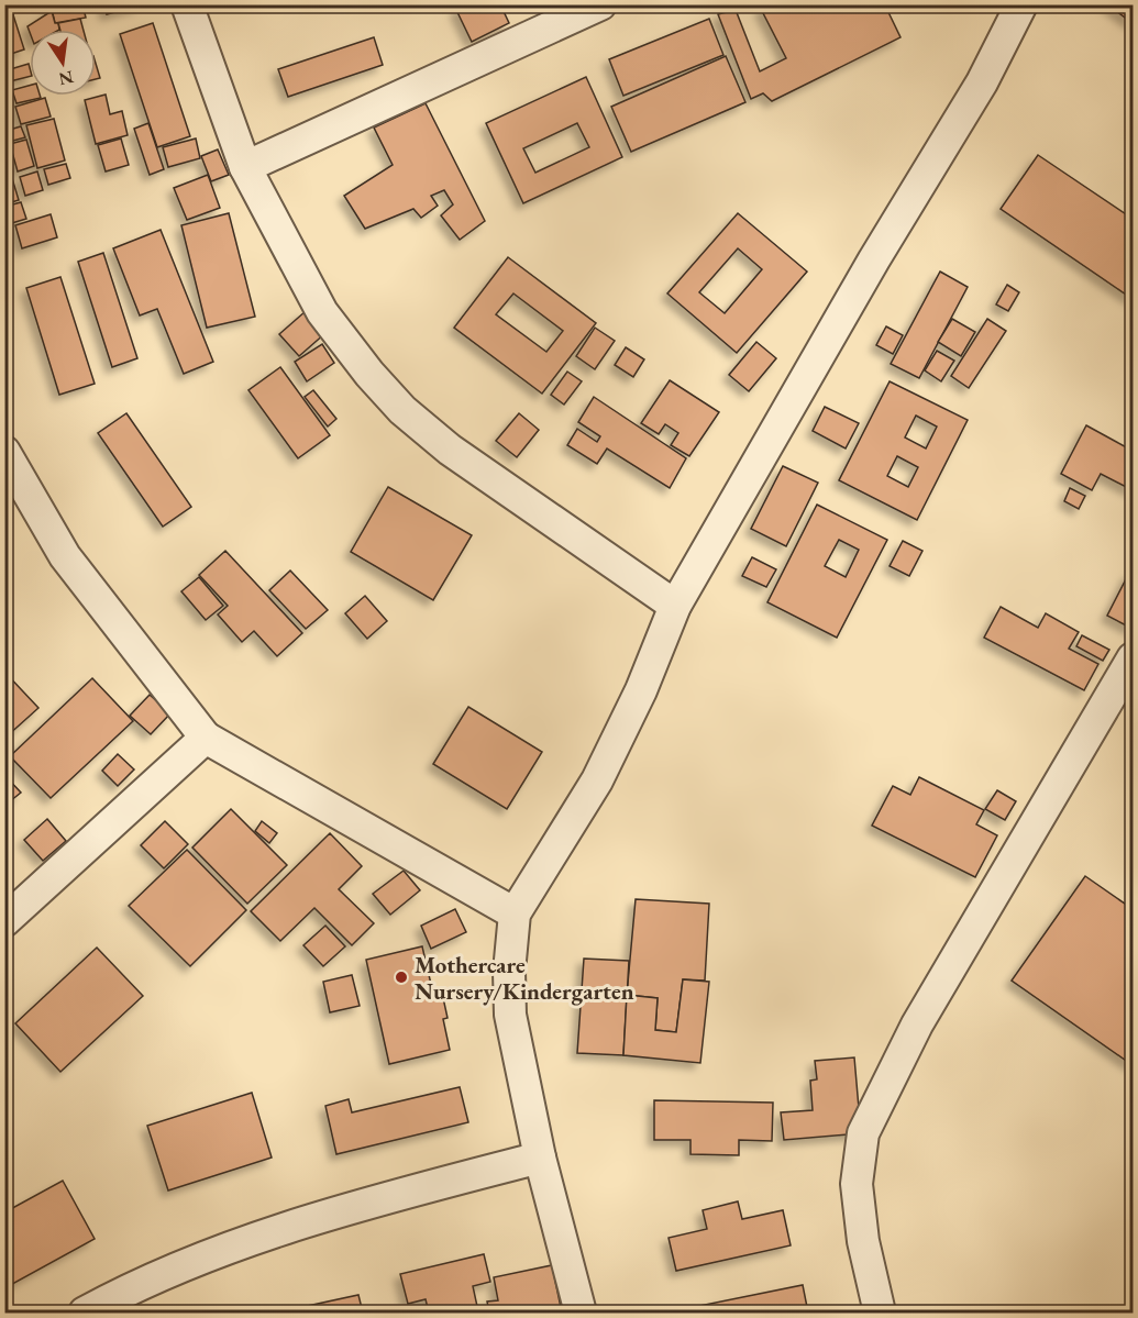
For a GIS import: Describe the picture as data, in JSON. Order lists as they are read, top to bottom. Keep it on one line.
{"places":["Mothercare Nursery/Kindergarten"],"north":"bottom"}
